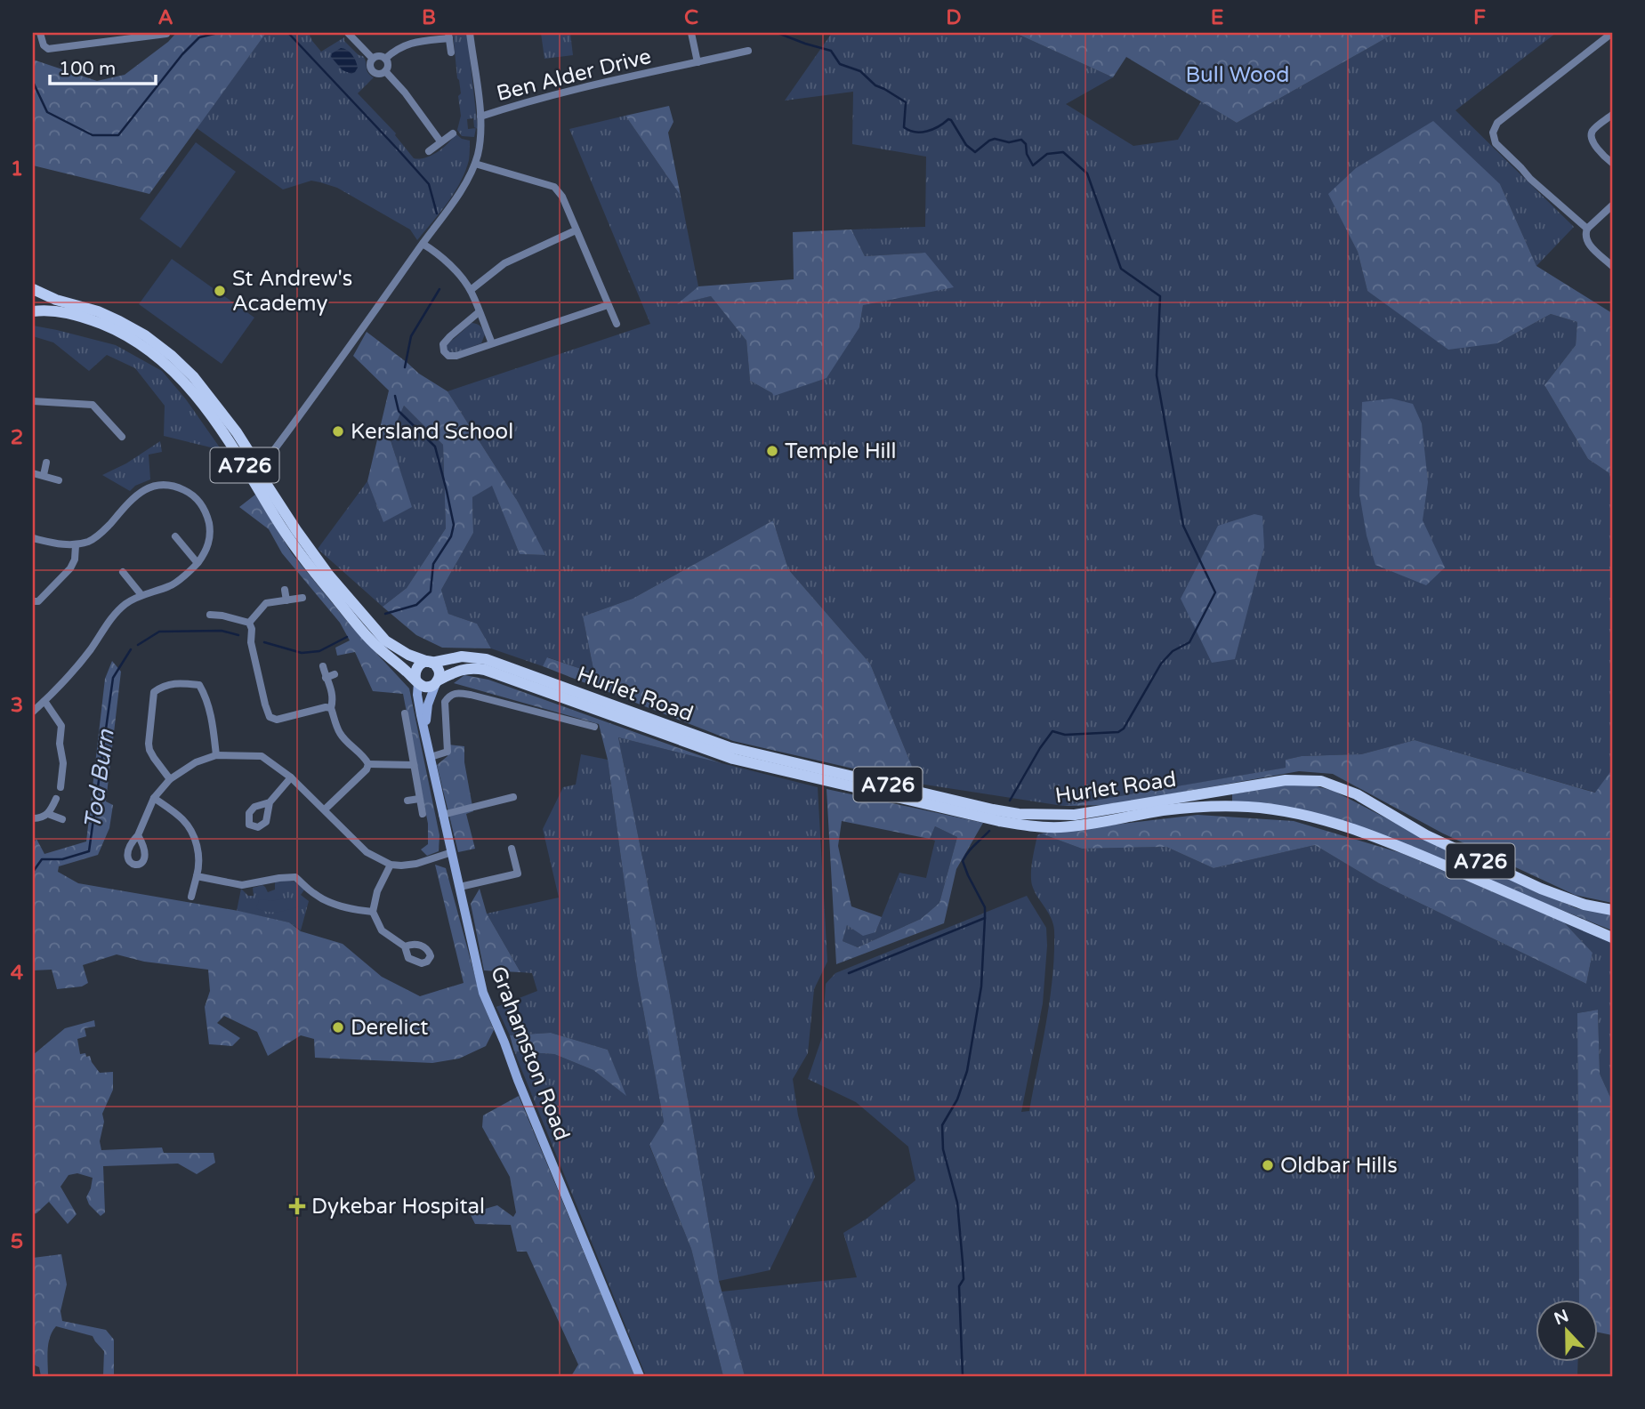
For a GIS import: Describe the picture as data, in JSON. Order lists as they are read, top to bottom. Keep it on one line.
{"streets":{"main road":["A726","Hurlet Road","Grahamston Road"],"street":["Ben Alder Drive"]},"crossings":[["A726","Hurlet Road"],["A726","Grahamston Road"],["Hurlet Road","Grahamston Road"]],"water":["Tod Burn"],"parks":["Bull Wood"],"places":{"other":["St Andrew's Academy","Kersland School","Temple Hill","Derelict","Oldbar Hills"],"health":["Dykebar Hospital"]},"scale_bar":"100 m","north":"top","grid":{"columns":["A","B","C","D","E","F"],"rows":["1","2","3","4","5"]}}
